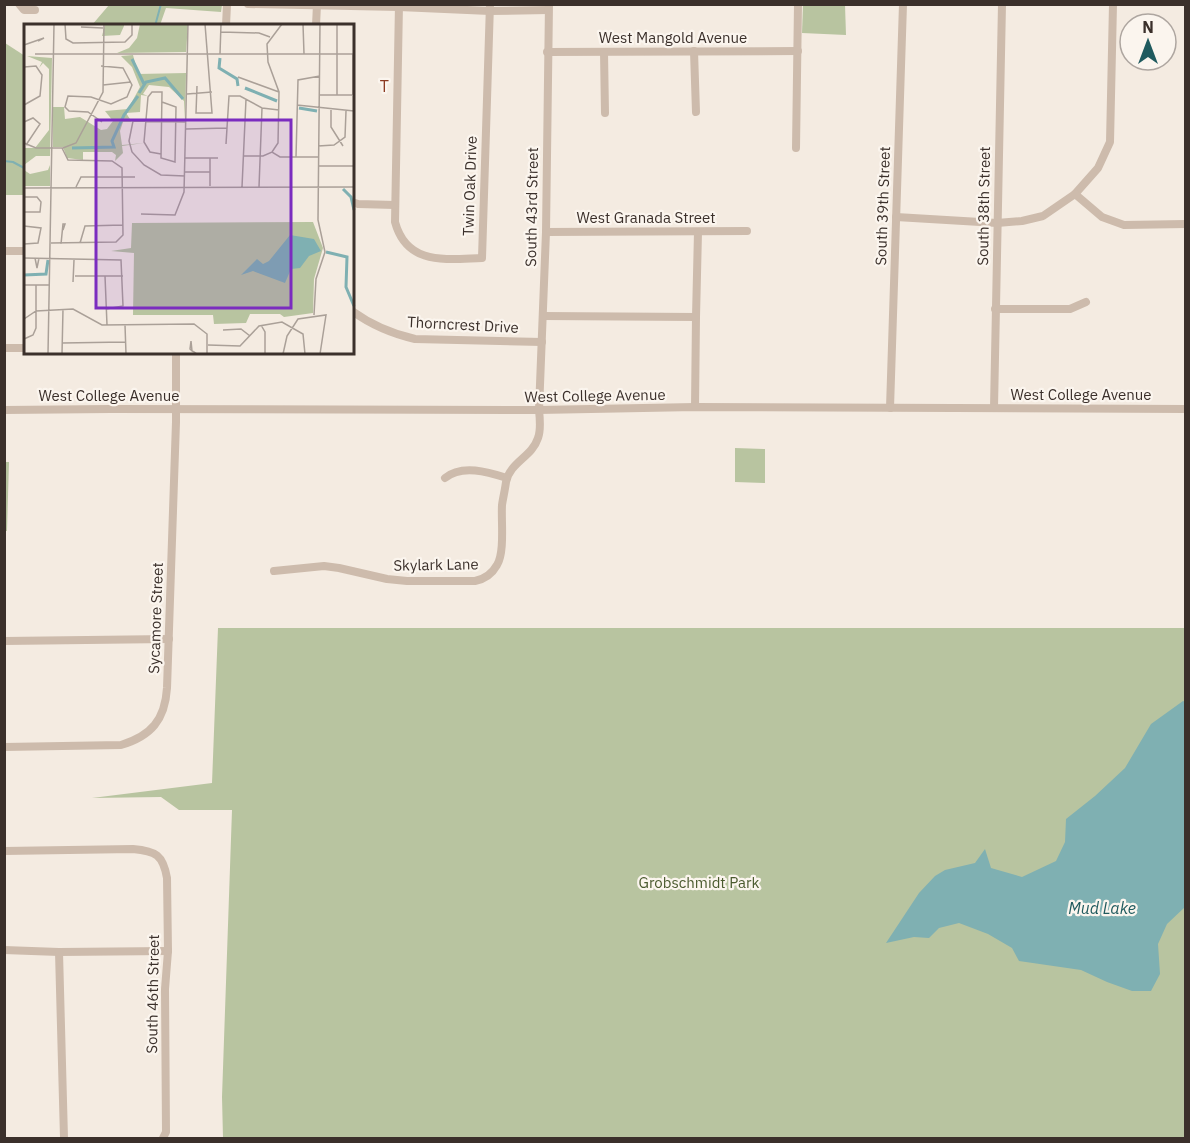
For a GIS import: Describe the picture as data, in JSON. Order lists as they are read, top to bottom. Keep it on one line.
{"streets":{"street":["West Mangold Avenue","Twin Oak Drive","South 39th Street","South 38th Street","South 43rd Street","West Granada Street","Thorncrest Drive","West College Avenue","Skylark Lane","Sycamore Street","South 46th Street"]},"crossings":[["West Mangold Avenue","South 43rd Street"],["South 39th Street","West College Avenue"],["South 38th Street","West College Avenue"],["South 43rd Street","West Granada Street"],["South 43rd Street","Thorncrest Drive"],["South 43rd Street","West College Avenue"],["South 43rd Street","Skylark Lane"],["West College Avenue","Skylark Lane"],["West College Avenue","Sycamore Street"]],"districts":["T"],"water":["Mud Lake"],"parks":["Grobschmidt Park"],"north":"top"}
